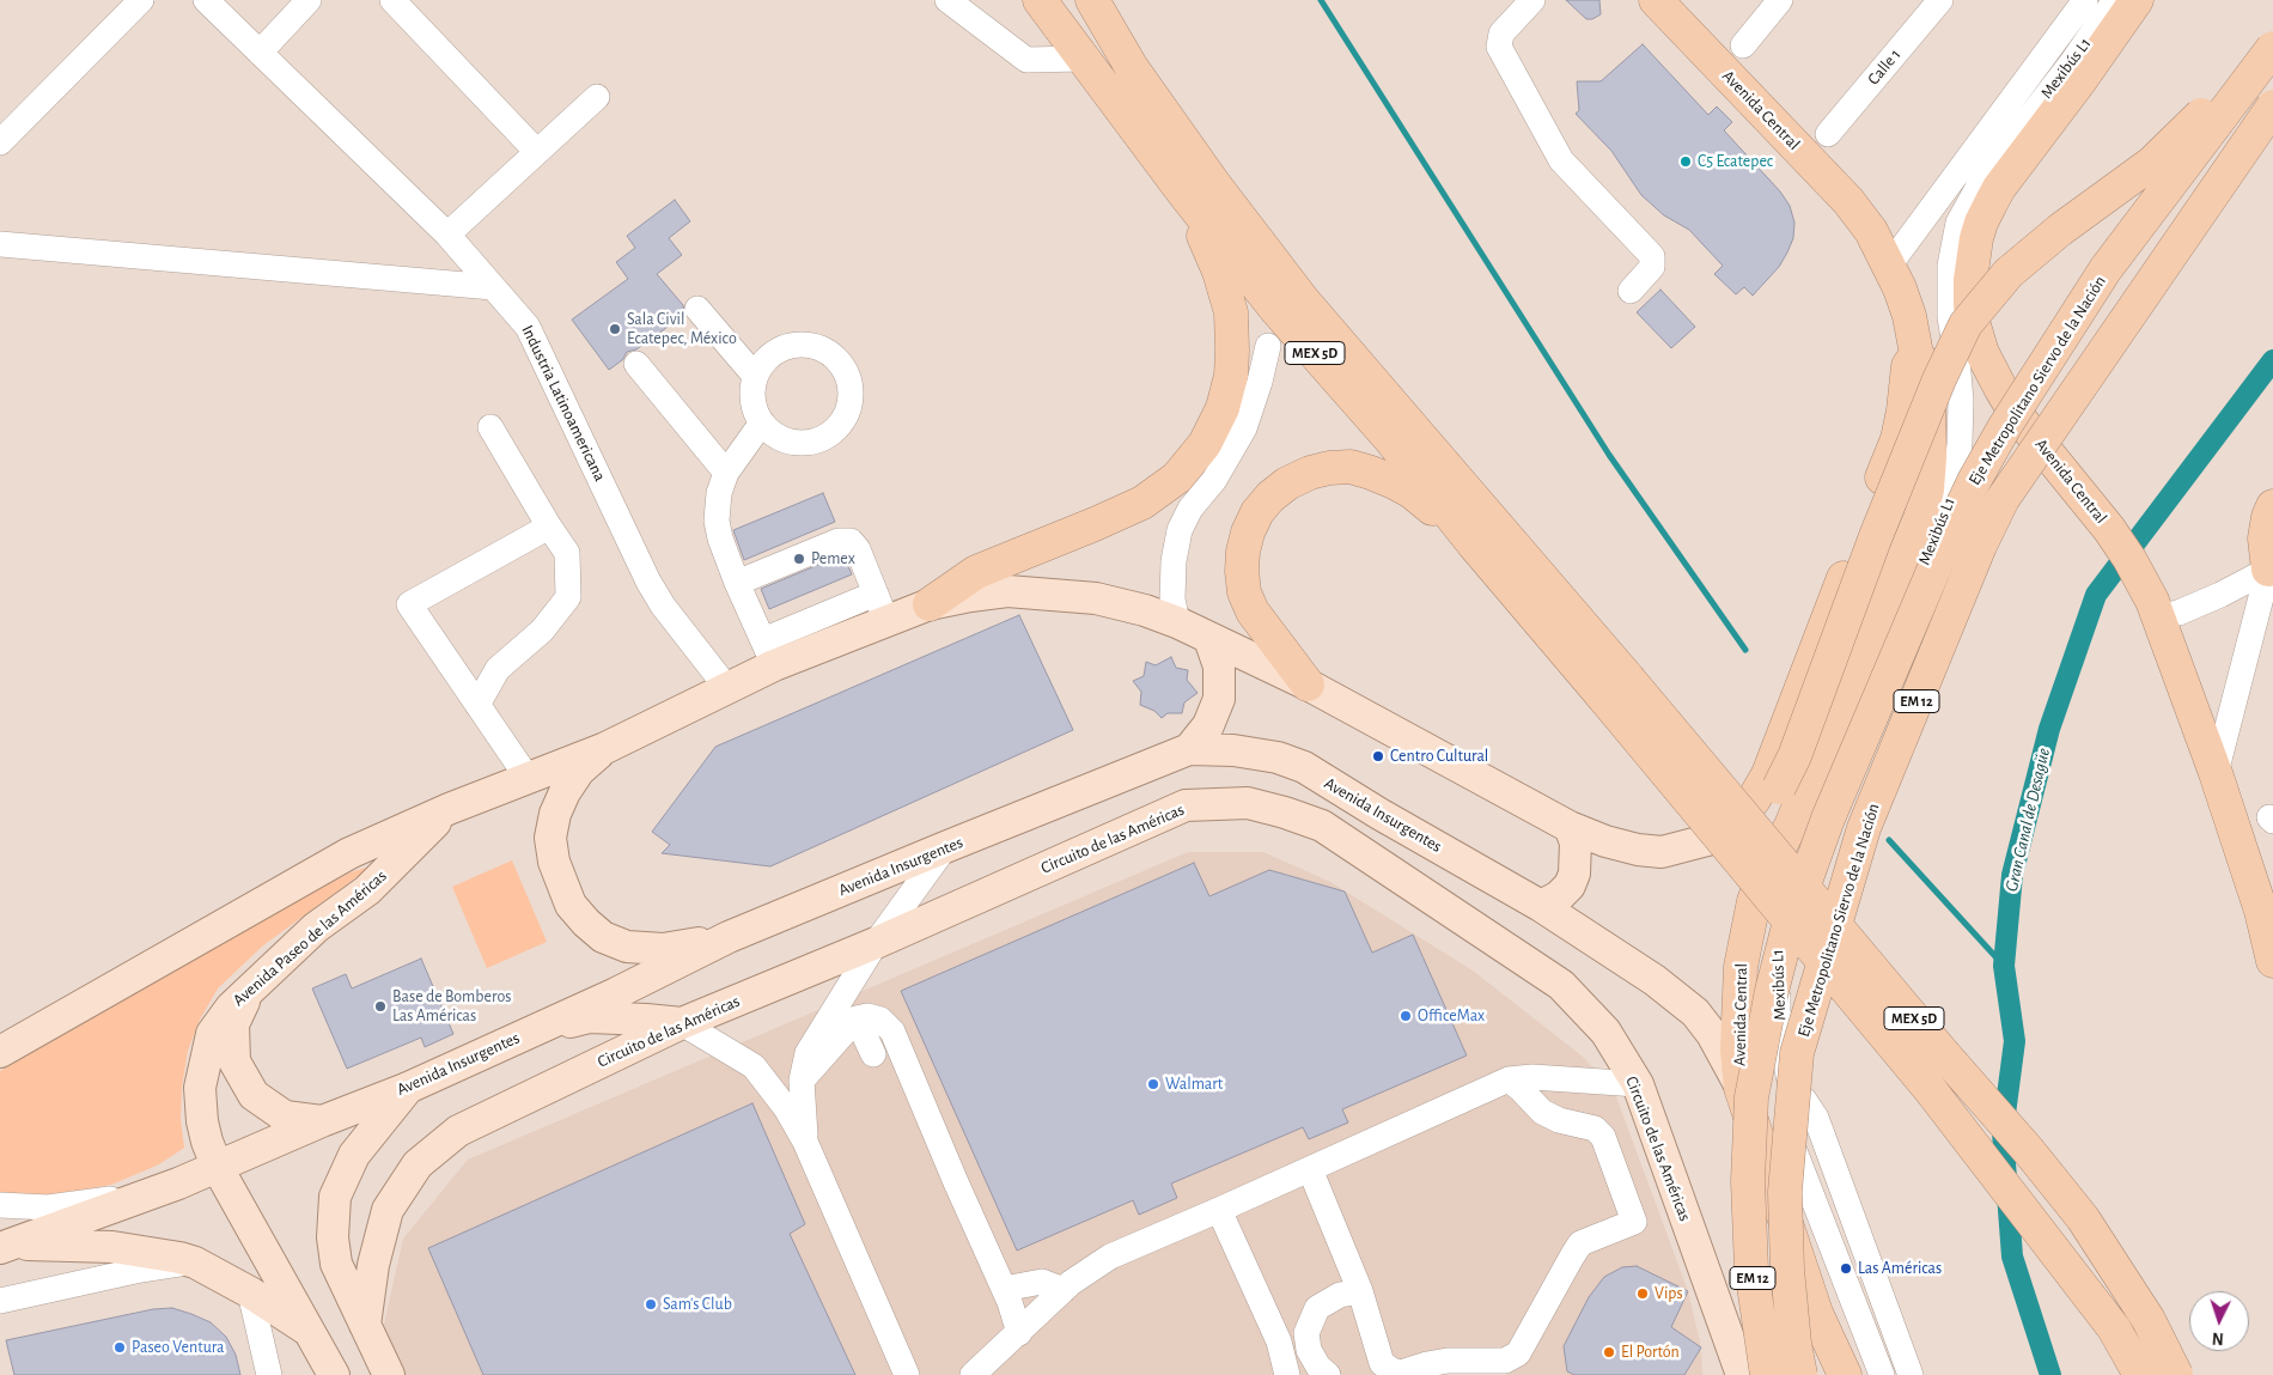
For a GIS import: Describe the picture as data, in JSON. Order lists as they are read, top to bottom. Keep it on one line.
{"streets":{"highway":["Avenida Central","MEX 5D","Eje Metropolitano Siervo de la Nación","EM 12"],"main road":["Avenida Insurgentes","Circuito de las Américas","Avenida Paseo de las Américas"],"street":["Calle 1","Mexibús L1","Industria Latinoamericana"]},"crossings":[["Avenida Central","Avenida Insurgentes"],["Avenida Insurgentes","Avenida Paseo de las Américas"]],"water":["Gran Canal de Desagüe"],"places":["C5 Ecatepec","Sala Civil Ecatepec, México","Pemex","Centro Cultural","Base de Bomberos Las Américas","OfficeMax","Walmart","Las Américas","Vips","Sam's Club","Paseo Ventura","El Portón"],"north":"bottom"}
